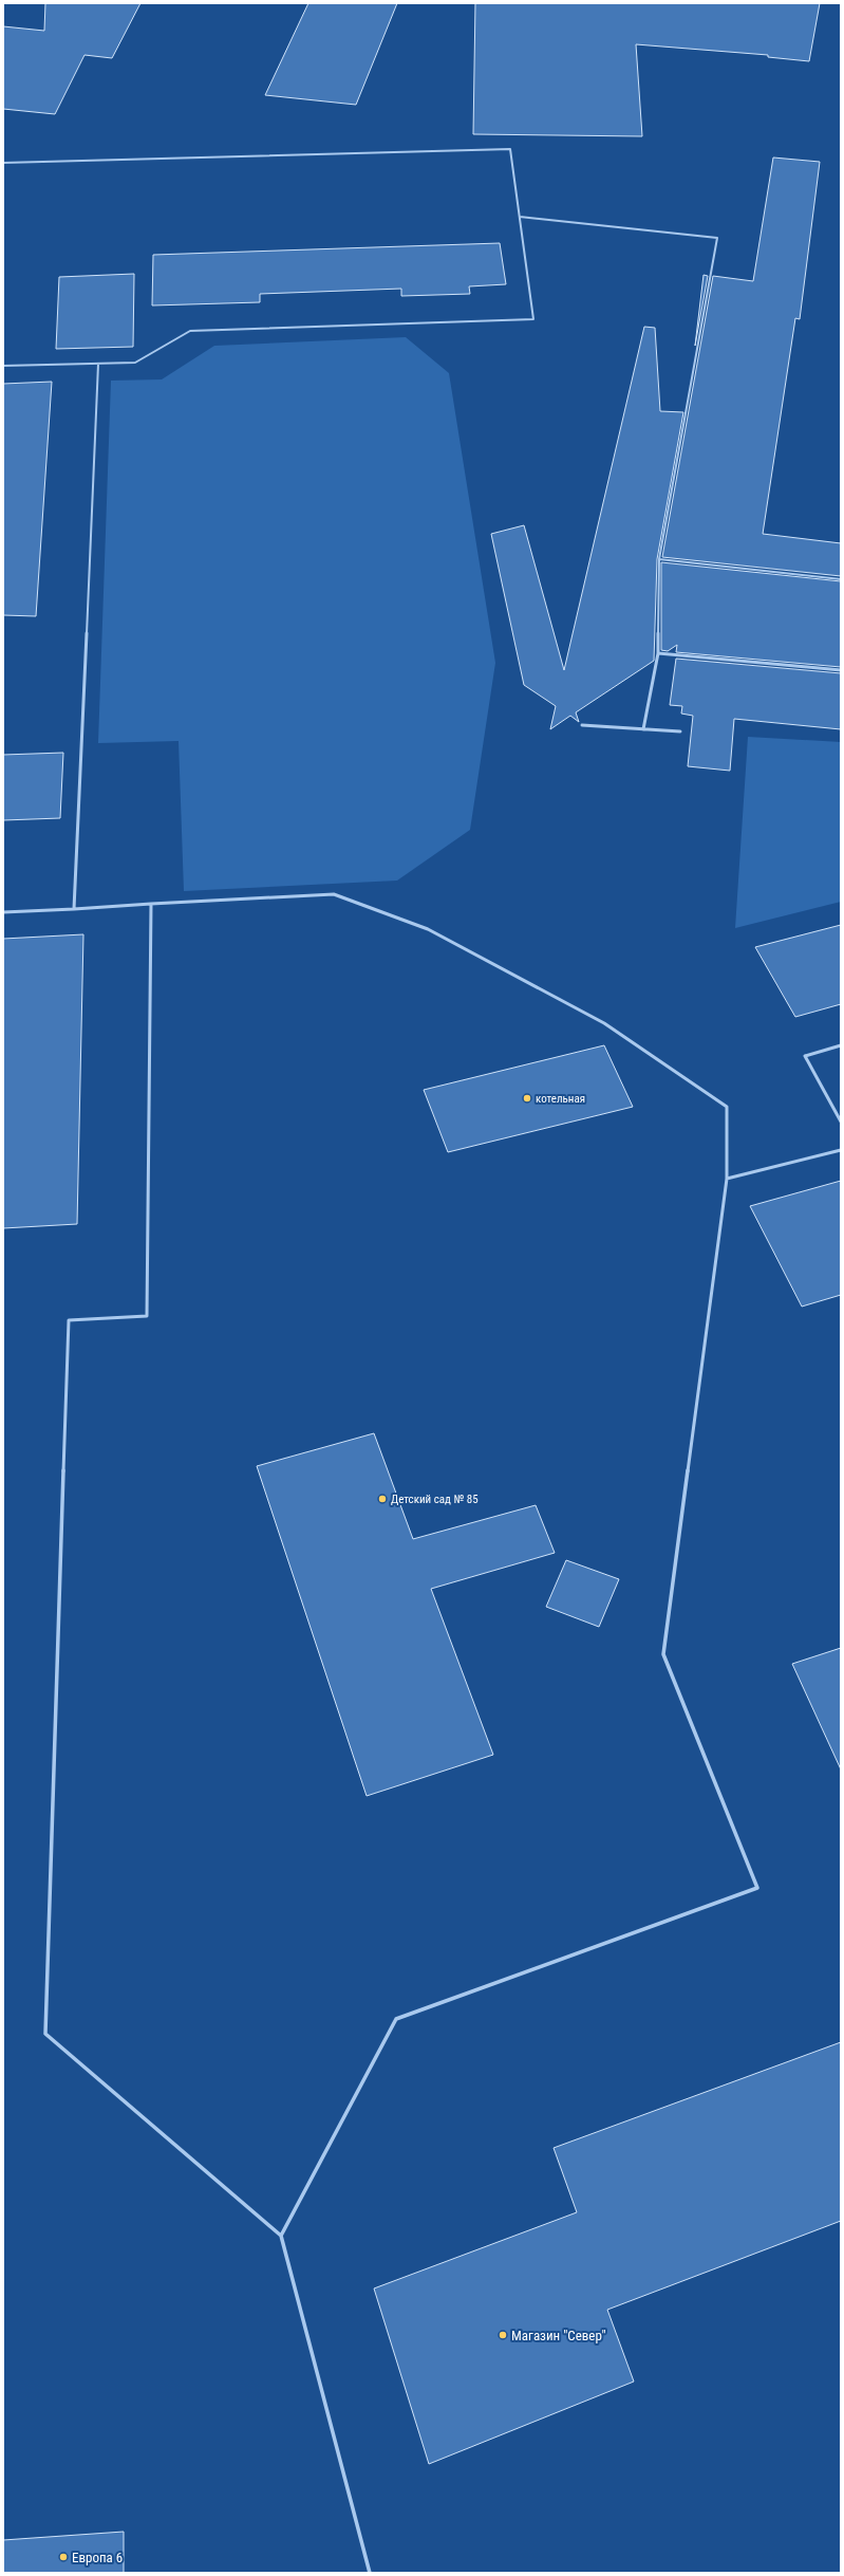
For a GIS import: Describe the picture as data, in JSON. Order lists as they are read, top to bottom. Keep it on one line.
{"places":["котельная","Детский сад № 85","Магазин \"Север\"","Европа 6"]}
